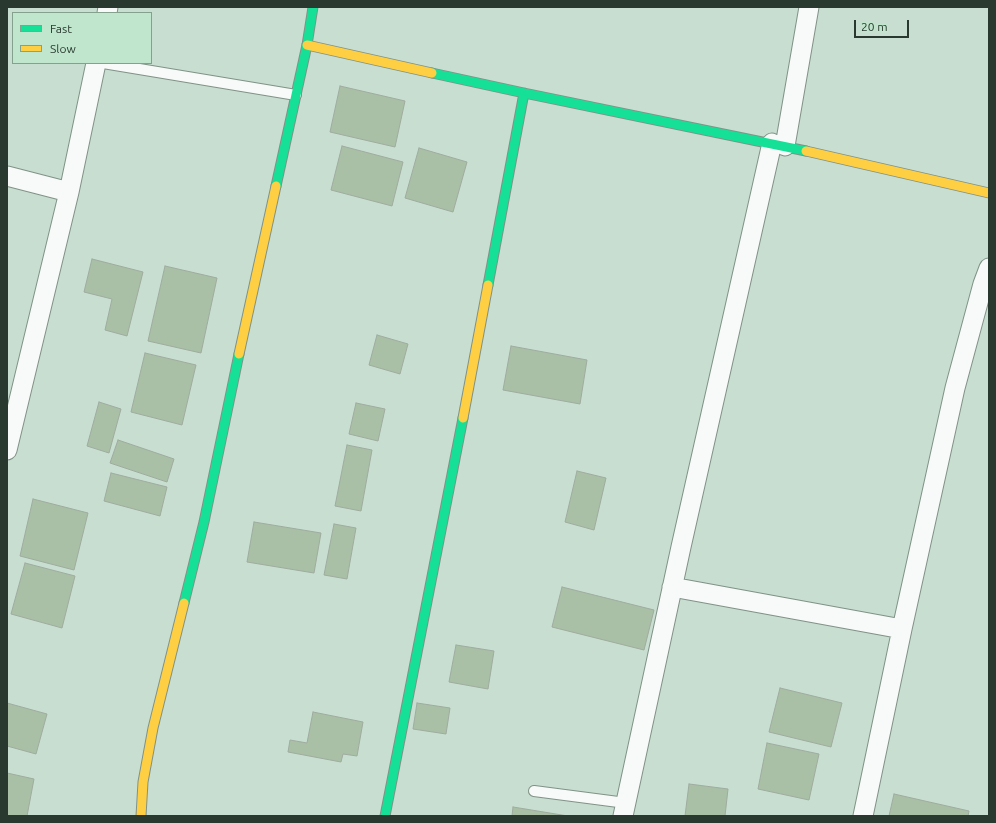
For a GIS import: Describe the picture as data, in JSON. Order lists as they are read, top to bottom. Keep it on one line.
{"legend":["Fast","Slow"],"scale_bar":"20 m"}
